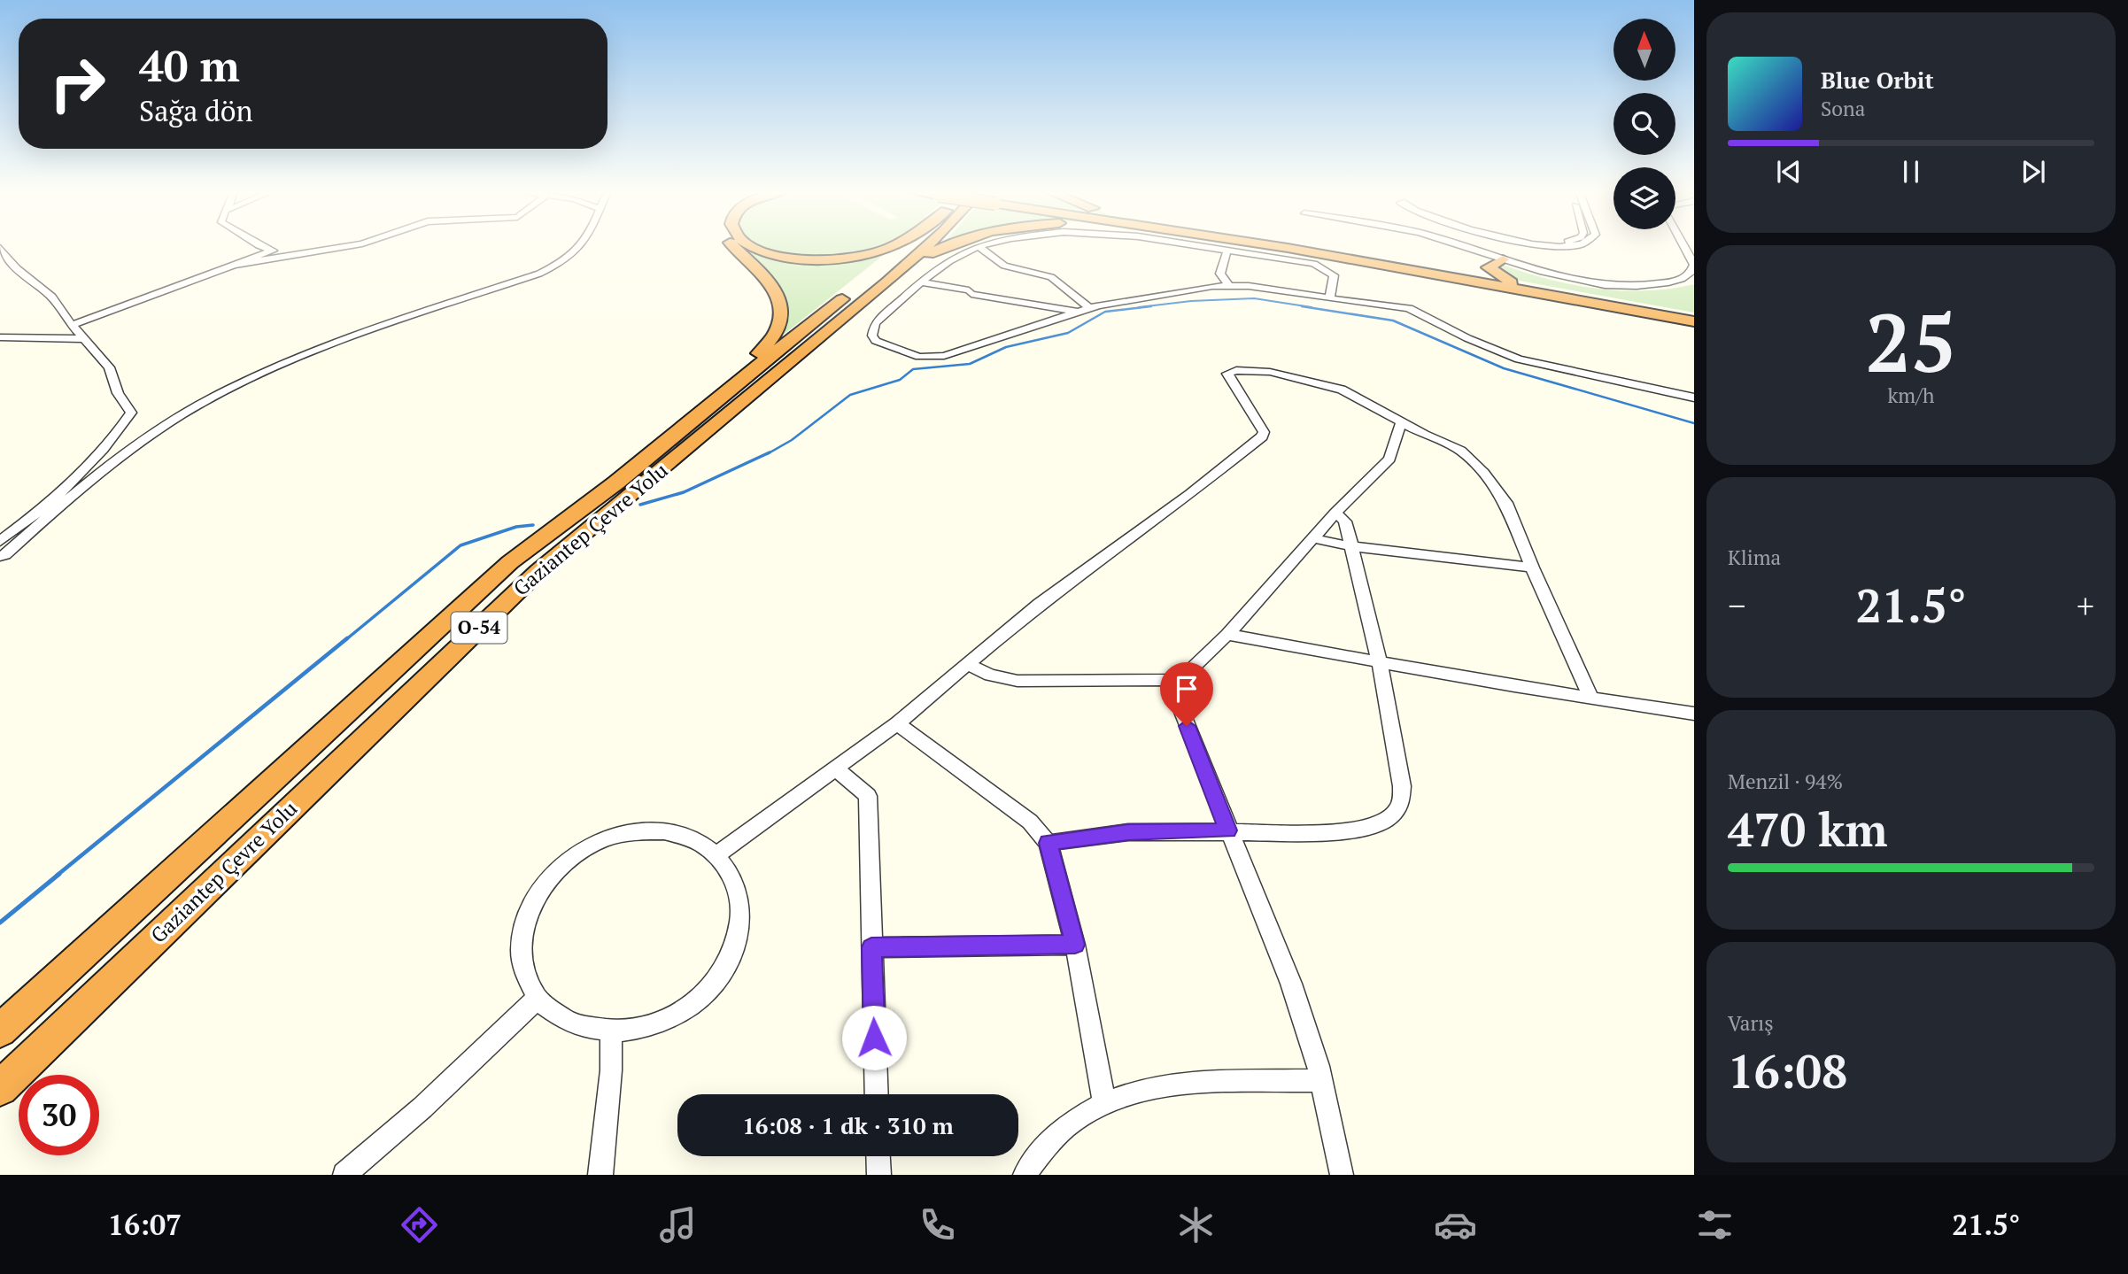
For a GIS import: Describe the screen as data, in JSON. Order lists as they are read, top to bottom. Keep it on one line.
{"streets":{"highway":["Gaziantep Çevre Yolu","O-54"]},"north":"top","page":{"turn":["40 m","Sağa dön"],"song":["Blue Orbit","Sona"],"tile":[["25","km/h"],"Klima",["Menzil · 94%","470 km"],["Varış","16:08"]],"heat":["−","21.5°","+"],"limit":"30","trip":"16:08 · 1 dk · 310 m","tabs":["16:07","21.5°"]}}
